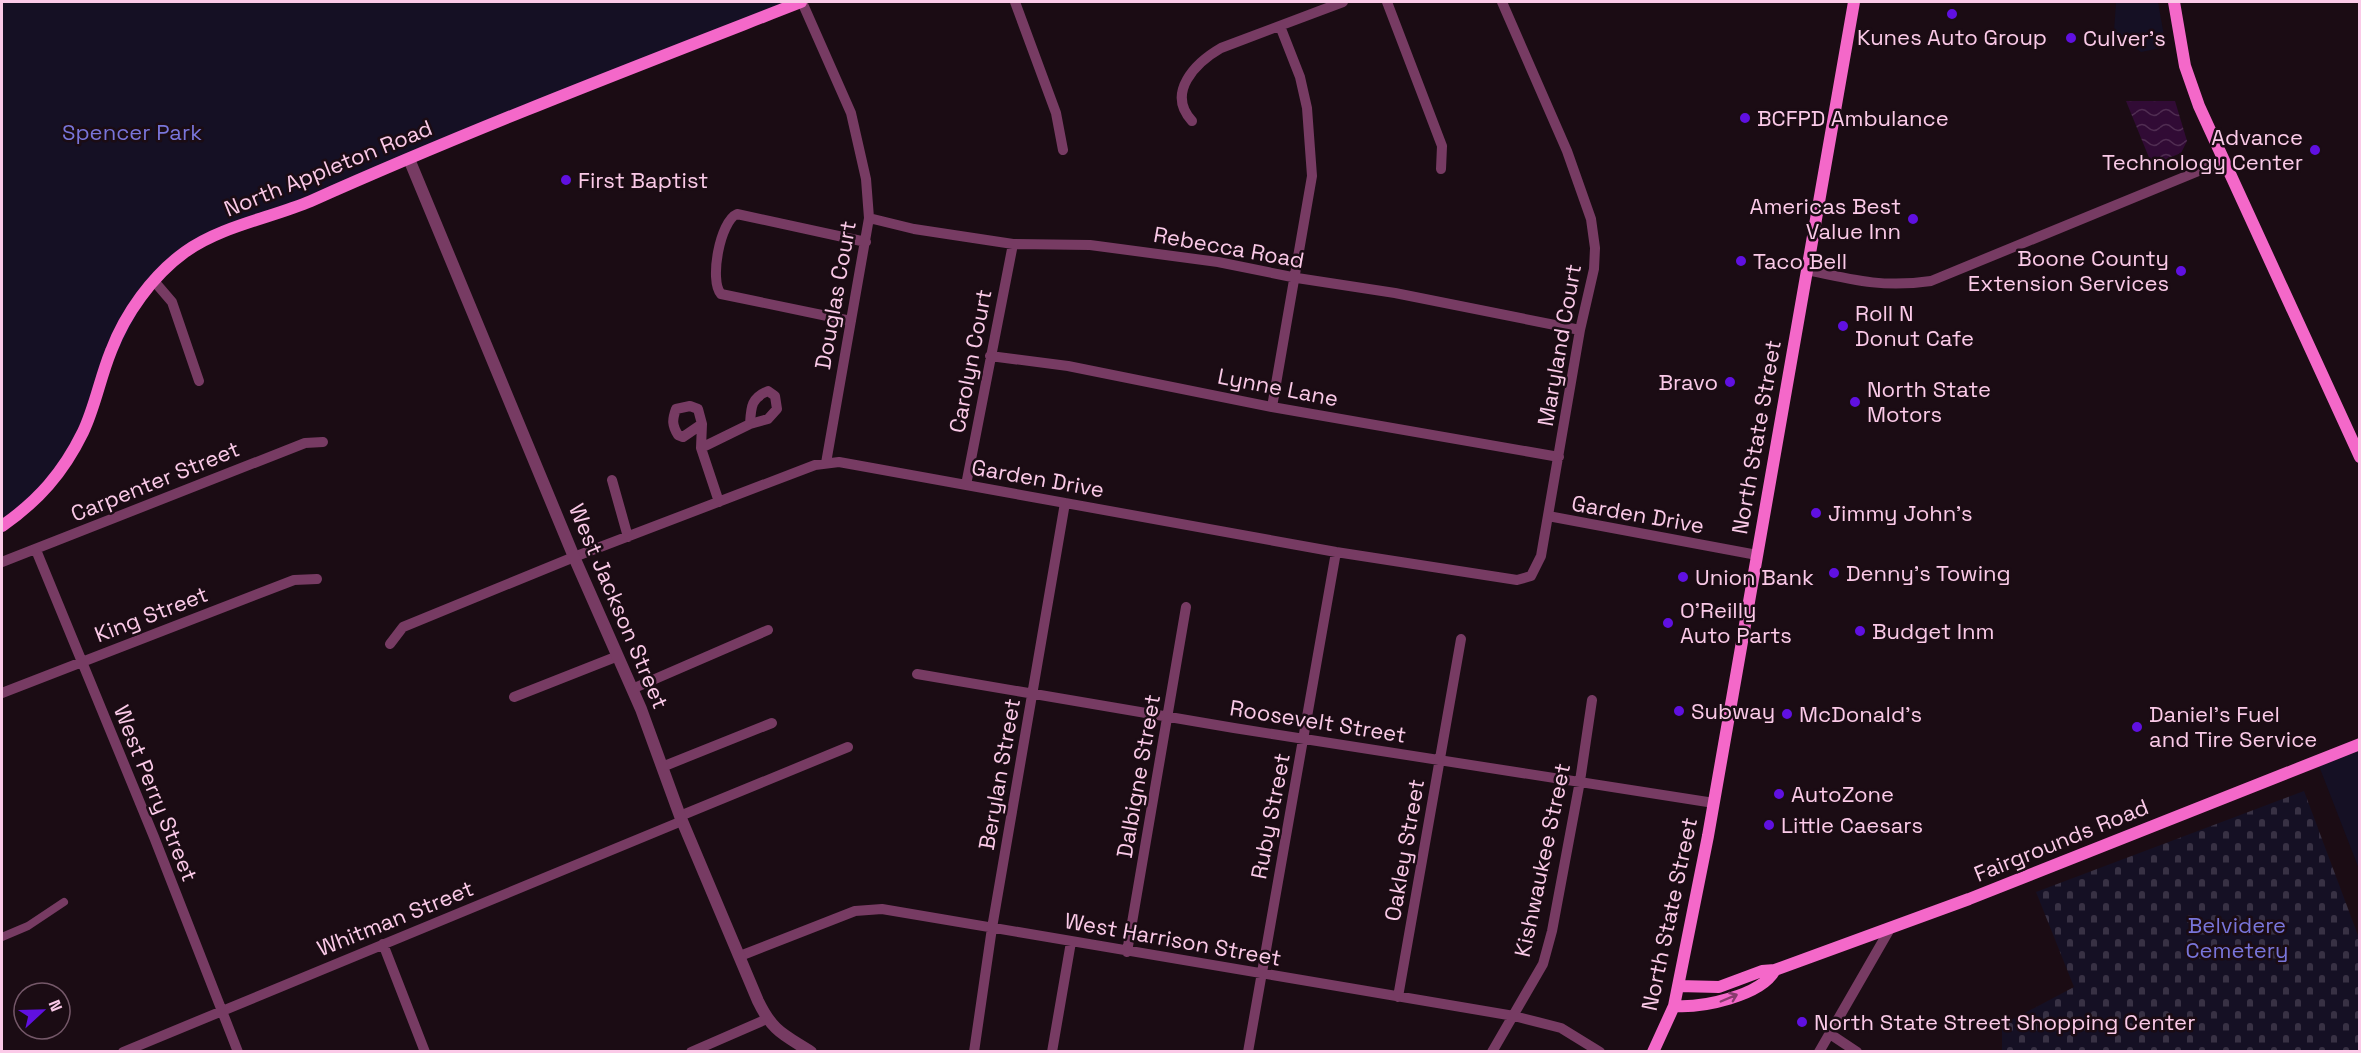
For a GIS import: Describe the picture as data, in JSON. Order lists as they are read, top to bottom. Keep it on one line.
{"streets":{"main road":["North Appleton Road","North State Street","Fairgrounds Road"],"street":["Rebecca Road","Douglas Court","Maryland Court","Carolyn Court","Lynne Lane","Garden Drive","Carpenter Street","West Jackson Street","King Street","Roosevelt Street","Berylan Street","Dalbigne Street","West Perry Street","Ruby Street","Oakley Street","Kishwaukee Street","Whitman Street","West Harrison Street"]},"crossings":[["North Appleton Road","Douglas Court"],["North Appleton Road","West Jackson Street"],["Rebecca Road","Douglas Court"],["Rebecca Road","Maryland Court"],["Rebecca Road","Carolyn Court"],["Douglas Court","Garden Drive"],["Maryland Court","Lynne Lane"],["Maryland Court","Garden Drive"],["Carolyn Court","Lynne Lane"],["Carolyn Court","Garden Drive"],["North State Street","Garden Drive"],["North State Street","Roosevelt Street"],["North State Street","Fairgrounds Road"],["Garden Drive","West Jackson Street"],["Garden Drive","Berylan Street"],["Garden Drive","Ruby Street"],["Carpenter Street","West Perry Street"],["West Jackson Street","Whitman Street"],["West Jackson Street","West Harrison Street"],["King Street","West Perry Street"],["Roosevelt Street","Berylan Street"],["Roosevelt Street","Dalbigne Street"],["Roosevelt Street","Ruby Street"],["Roosevelt Street","Oakley Street"],["Roosevelt Street","Kishwaukee Street"],["Berylan Street","West Harrison Street"],["Dalbigne Street","West Harrison Street"],["West Perry Street","Whitman Street"],["Ruby Street","West Harrison Street"],["Oakley Street","West Harrison Street"],["Kishwaukee Street","West Harrison Street"]],"parks":["Spencer Park","Belvidere Cemetery"],"places":["Kunes Auto Group","Culver's","BCFPD Ambulance","Advance Technology Center","First Baptist","Americas Best Value Inn","Taco Bell","Boone County Extension Services","Roll N Donut Cafe","Bravo","North State Motors","Jimmy John's","Denny's Towing","Union Bank","O'Reilly Auto Parts","Budget Inm","Subway","McDonald's","Daniel's Fuel and Tire Service","AutoZone","Little Caesars","North State Street Shopping Center"],"north":"right"}
